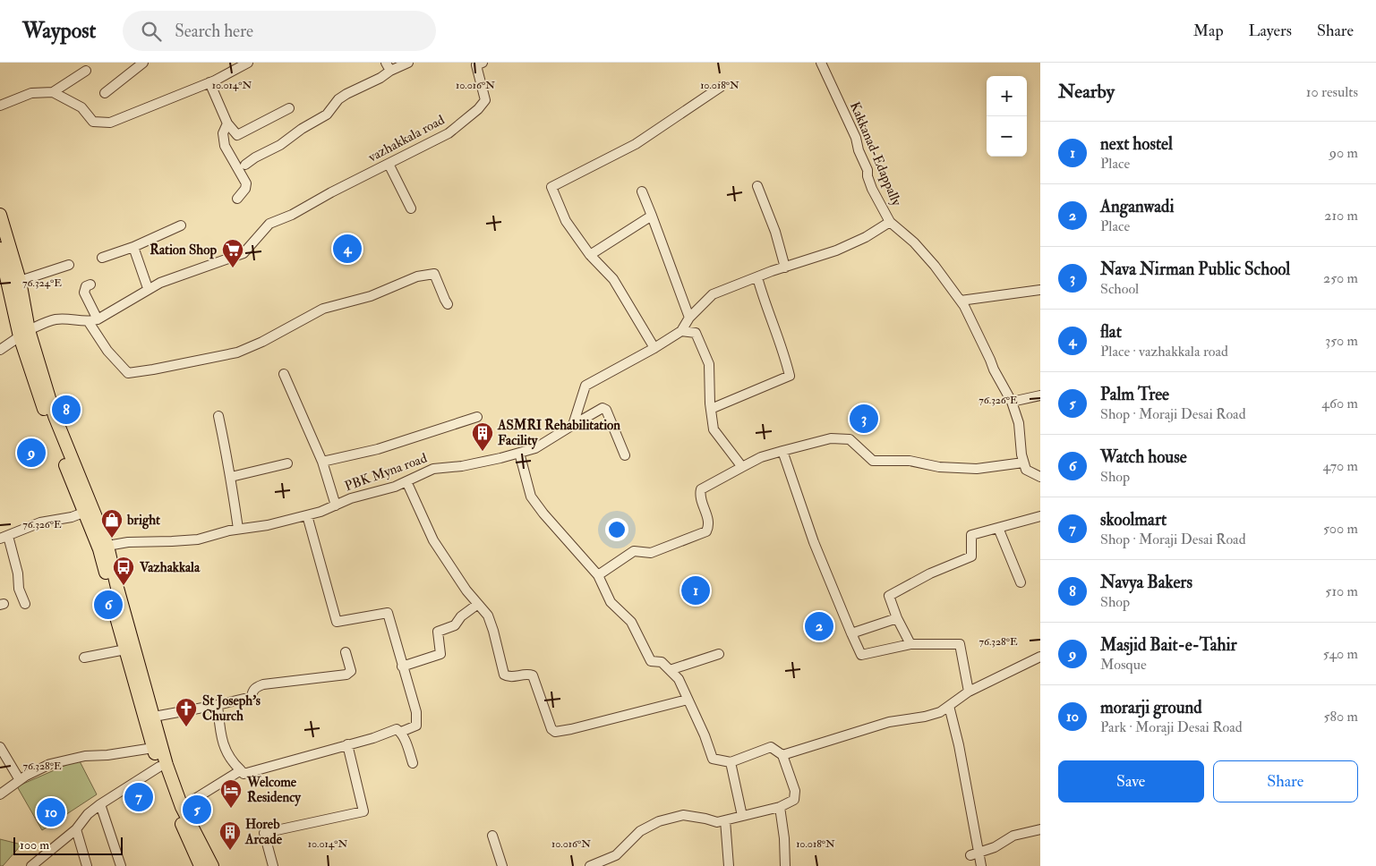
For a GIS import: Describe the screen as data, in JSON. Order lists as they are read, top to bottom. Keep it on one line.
{"streets":{"street":["vazhakkala road","Kakkanad-Edappally","PBK Myna road"]},"places":{"supermarket":["Ration Shop"],"building":["ASMRI Rehabilitation Facility","Horeb Arcade"],"shop":["bright"],"bus stop":["Vazhakkala"],"church":["St Joseph's Church"],"hotel":["Welcome Residency"]},"scale_bar":"100 m","page":{"header":"Waypost","search":"Search here","nav":["Map","Layers","Share"],"heading":["Nearby","10 results"],"map_buttons":["+","−"],"list":[{"mark":"1","name":"next hostel","note":"Place","value":"90 m"},{"mark":"2","name":"Anganwadi","note":"Place","value":"210 m"},{"mark":"3","name":"Nava Nirman Public School","note":"School","value":"250 m"},{"mark":"4","name":"flat","note":"Place · vazhakkala road","value":"350 m"},{"mark":"5","name":"Palm Tree","note":"Shop · Moraji Desai Road","value":"460 m"},{"mark":"6","name":"Watch house","note":"Shop","value":"470 m"},{"mark":"7","name":"skoolmart","note":"Shop · Moraji Desai Road","value":"500 m"},{"mark":"8","name":"Navya Bakers","note":"Shop","value":"510 m"},{"mark":"9","name":"Masjid Bait-e-Tahir","note":"Mosque","value":"540 m"},{"mark":"10","name":"morarji ground","note":"Park · Moraji Desai Road","value":"580 m"}],"pins":["4","8","3","9","1","6","2","7","5","10"],"buttons":["Save","Share"],"scale":"100 m"},"coordinates":["10.014°N","10.016°N","10.018°N","76.324°E","76.326°E","76.328°E"]}
